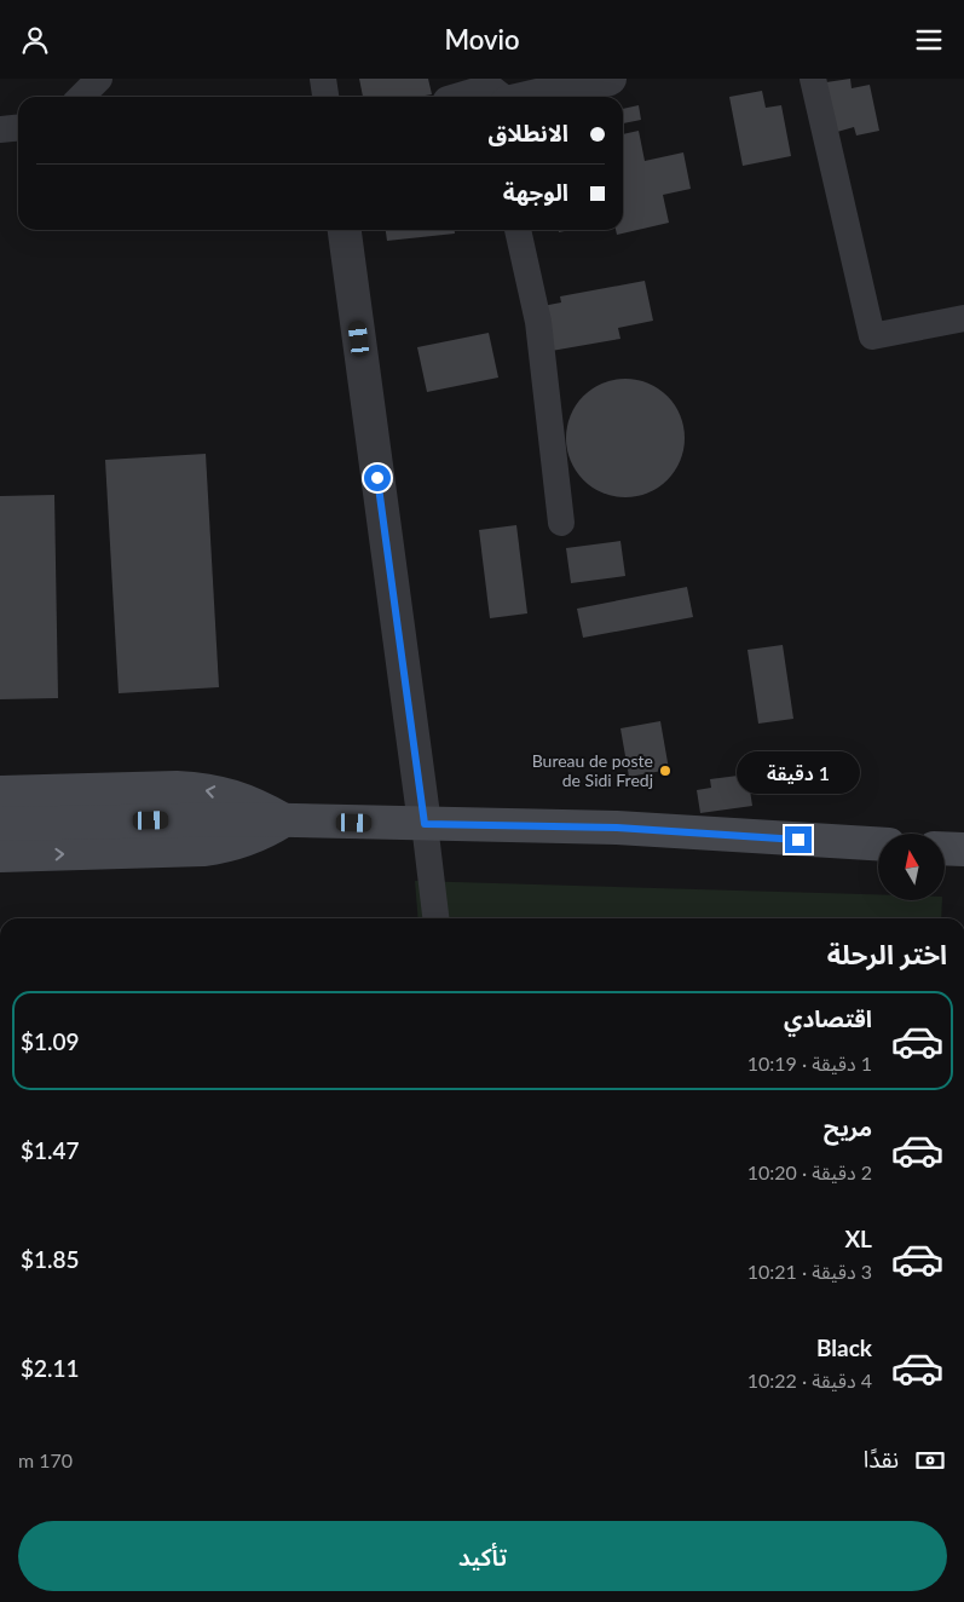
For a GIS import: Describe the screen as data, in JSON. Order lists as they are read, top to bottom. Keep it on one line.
{"places":["Bureau de poste de Sidi Fredj"],"north":"top","page":{"header":"Movio","banner":["الانطلاق","الوجهة"],"bubble":"1 دقيقة","heading":"اختر الرحلة","list":[{"name":"اقتصادي","note":"1 دقيقة · 10:19","value":"$1.09"},{"name":"مريح","note":"2 دقيقة · 10:20","value":"$1.47"},{"name":"XL","note":"3 دقيقة · 10:21","value":"$1.85"},{"name":"Black","note":"4 دقيقة · 10:22","value":"$2.11"}],"pay":["نقدًا","170 m"],"buttons":"تأكيد"}}
